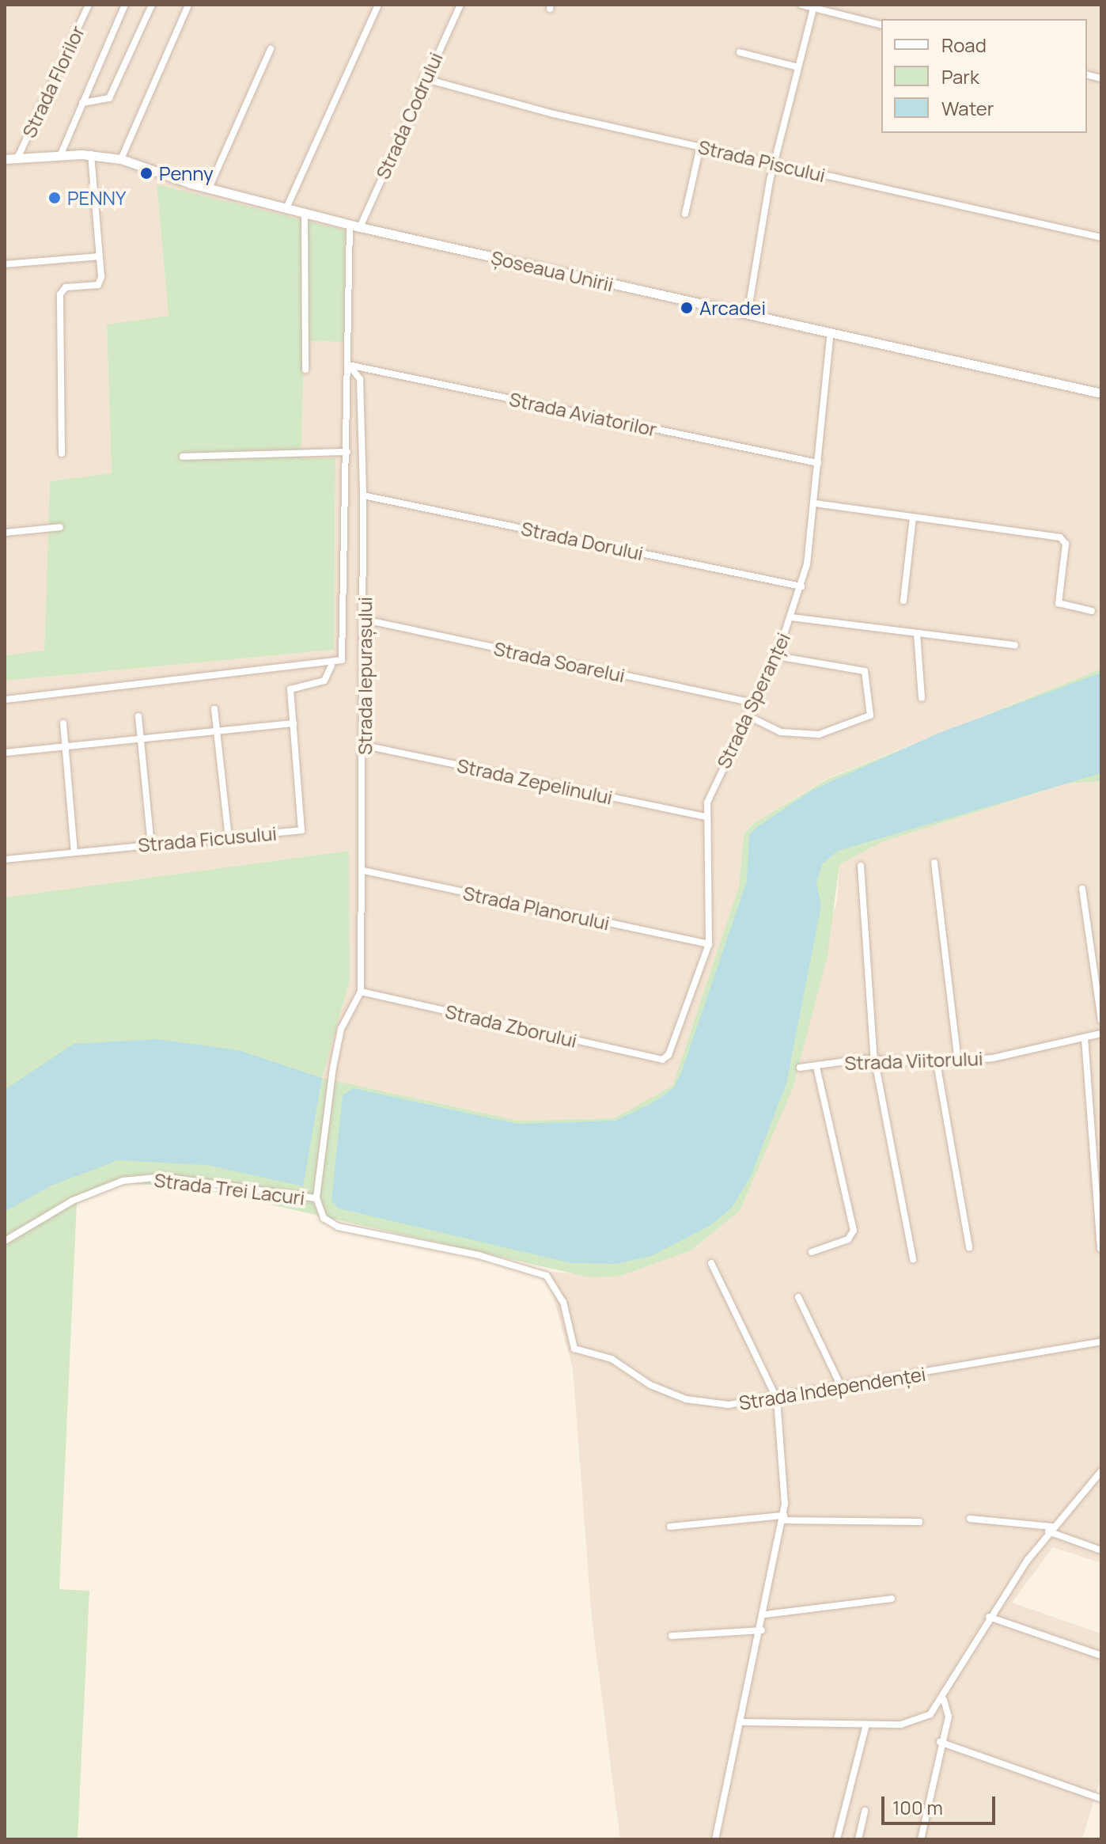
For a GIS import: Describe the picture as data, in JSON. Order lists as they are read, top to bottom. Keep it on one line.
{"streets":{"main road":["Șoseaua Unirii"],"street":["Strada Florilor","Strada Codrului","Strada Piscului","Strada Aviatorilor","Strada Dorului","Strada Soarelui","Strada Iepurașului","Strada Speranței","Strada Zepelinului","Strada Ficusului","Strada Planorului","Strada Zborului","Strada Viitorului","Strada Trei Lacuri","Strada Independenței"]},"crossings":[["Strada Florilor","Șoseaua Unirii"],["Strada Codrului","Strada Piscului"],["Strada Codrului","Șoseaua Unirii"],["Șoseaua Unirii","Strada Iepurașului"],["Șoseaua Unirii","Strada Speranței"],["Strada Aviatorilor","Strada Iepurașului"],["Strada Aviatorilor","Strada Speranței"],["Strada Dorului","Strada Iepurașului"],["Strada Dorului","Strada Speranței"],["Strada Soarelui","Strada Iepurașului"],["Strada Soarelui","Strada Speranței"],["Strada Iepurașului","Strada Zepelinului"],["Strada Iepurașului","Strada Ficusului"],["Strada Iepurașului","Strada Planorului"],["Strada Iepurașului","Strada Zborului"],["Strada Speranței","Strada Zepelinului"],["Strada Speranței","Strada Planorului"],["Strada Speranței","Strada Zborului"],["Strada Trei Lacuri","Strada Independenței"]],"places":["Penny","PENNY","Arcadei"],"legend":["Road","Park","Water"],"scale_bar":"100 m"}
